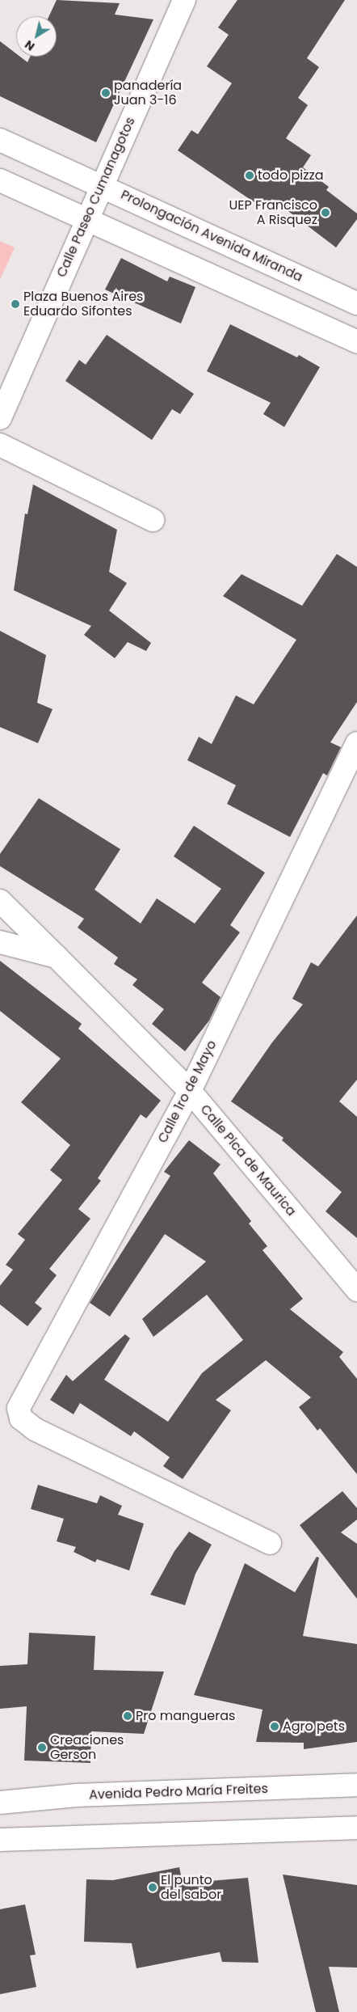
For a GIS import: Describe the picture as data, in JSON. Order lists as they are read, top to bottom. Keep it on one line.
{"streets":{"street":["Calle Paseo Cumanagotos","Prolongación Avenida Miranda","Calle 1ro de Mayo","Calle Pica de Maurica","Avenida Pedro María Freites"]},"crossings":[["Calle Paseo Cumanagotos","Prolongación Avenida Miranda"],["Calle 1ro de Mayo","Calle Pica de Maurica"]],"places":["panadería Juan 3-16","todo pizza","UEP Francisco A Risquez","Plaza Buenos Aires Eduardo Sifontes","Pro mangueras","Agro pets","Creaciones Gerson","El punto del sabor"],"north":"bottom left"}
